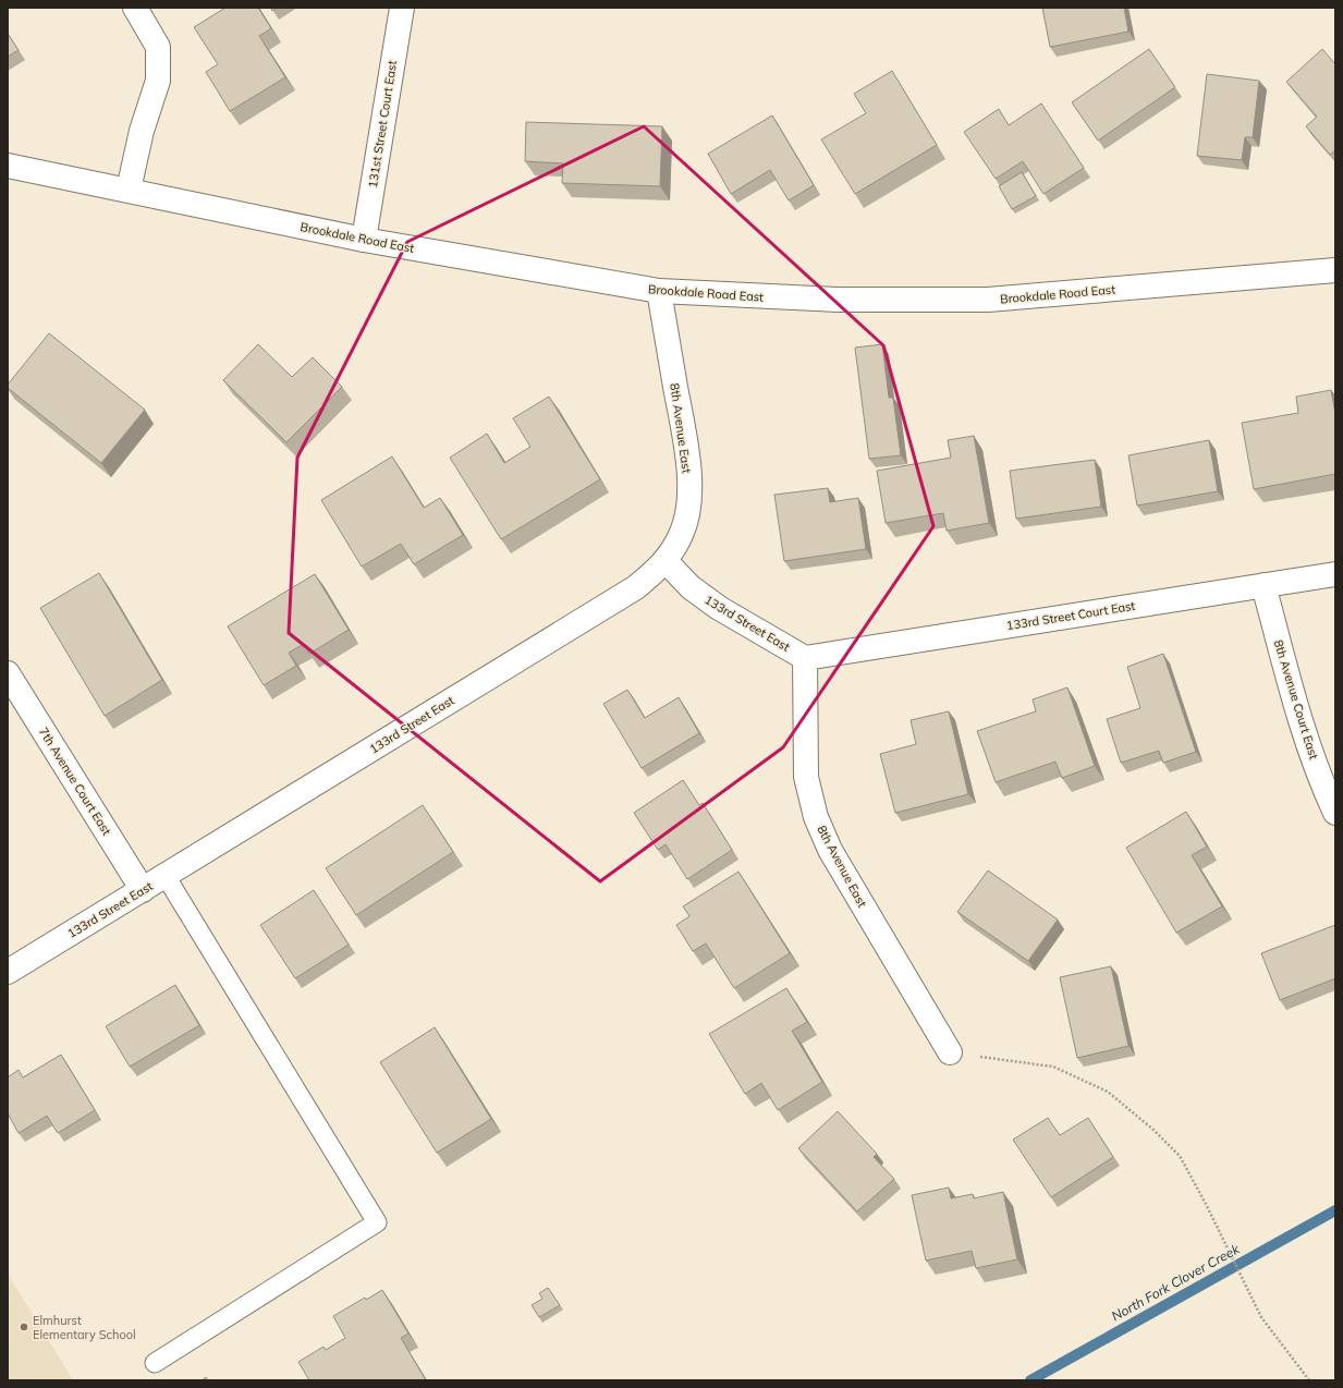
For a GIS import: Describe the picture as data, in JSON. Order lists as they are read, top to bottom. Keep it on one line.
{"streets":{"street":["131st Street Court East","Brookdale Road East","8th Avenue East","133rd Street Court East","133rd Street East","8th Avenue Court East","7th Avenue Court East"]},"crossings":[["131st Street Court East","Brookdale Road East"],["Brookdale Road East","8th Avenue East"],["8th Avenue East","133rd Street Court East"],["8th Avenue East","133rd Street East"],["133rd Street Court East","133rd Street East"],["133rd Street Court East","8th Avenue Court East"],["133rd Street East","7th Avenue Court East"]],"water":["North Fork Clover Creek"],"places":["Elmhurst Elementary School"]}
